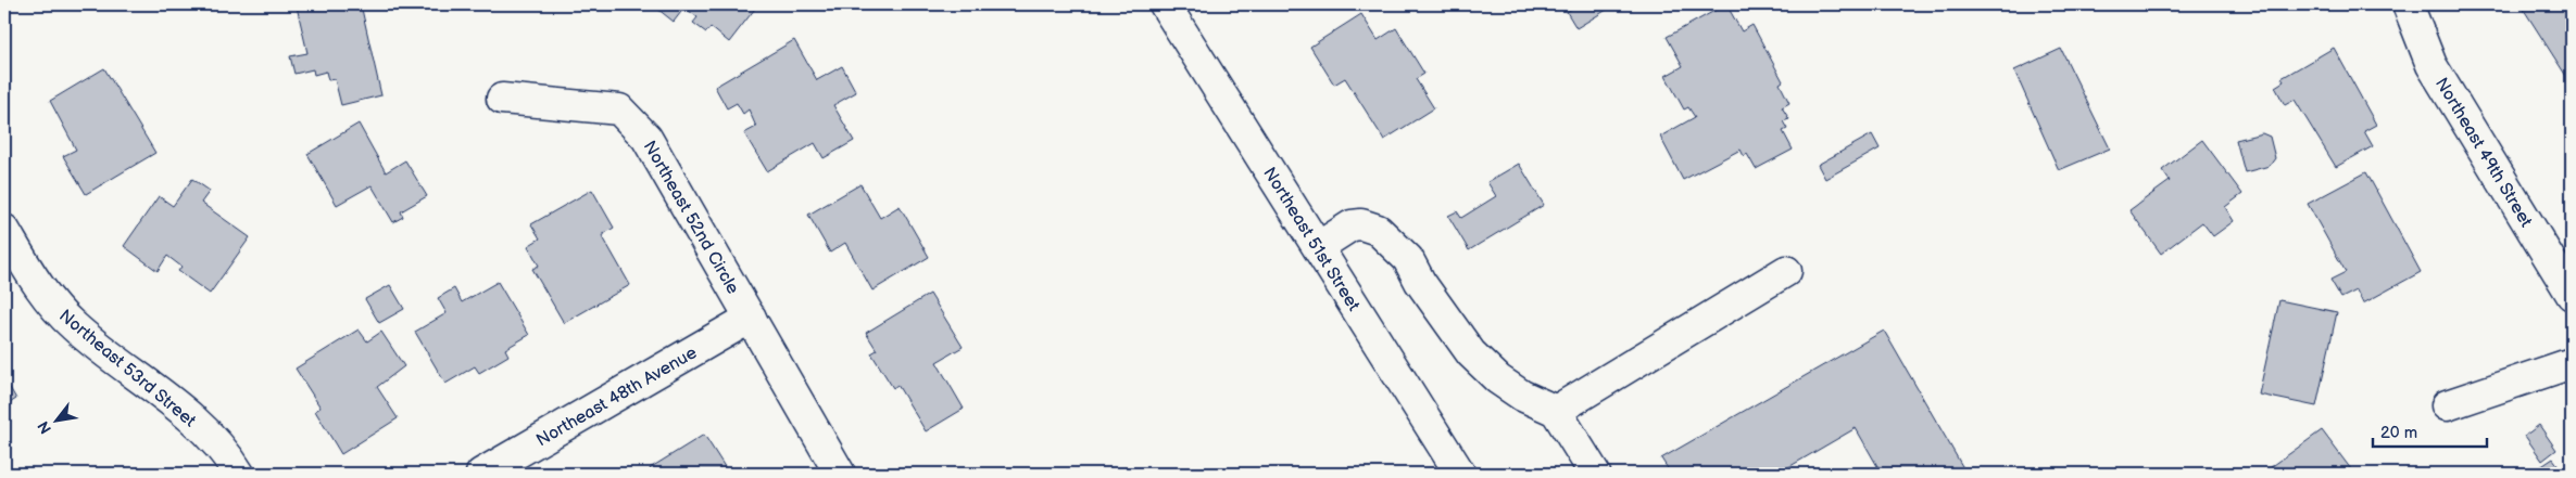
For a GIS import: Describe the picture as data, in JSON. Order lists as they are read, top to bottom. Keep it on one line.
{"streets":{"street":["Northeast 49th Street","Northeast 52nd Circle","Northeast 51st Street","Northeast 53rd Street","Northeast 48th Avenue"]},"crossings":[["Northeast 52nd Circle","Northeast 48th Avenue"]],"scale_bar":"20 m","north":"bottom left"}
